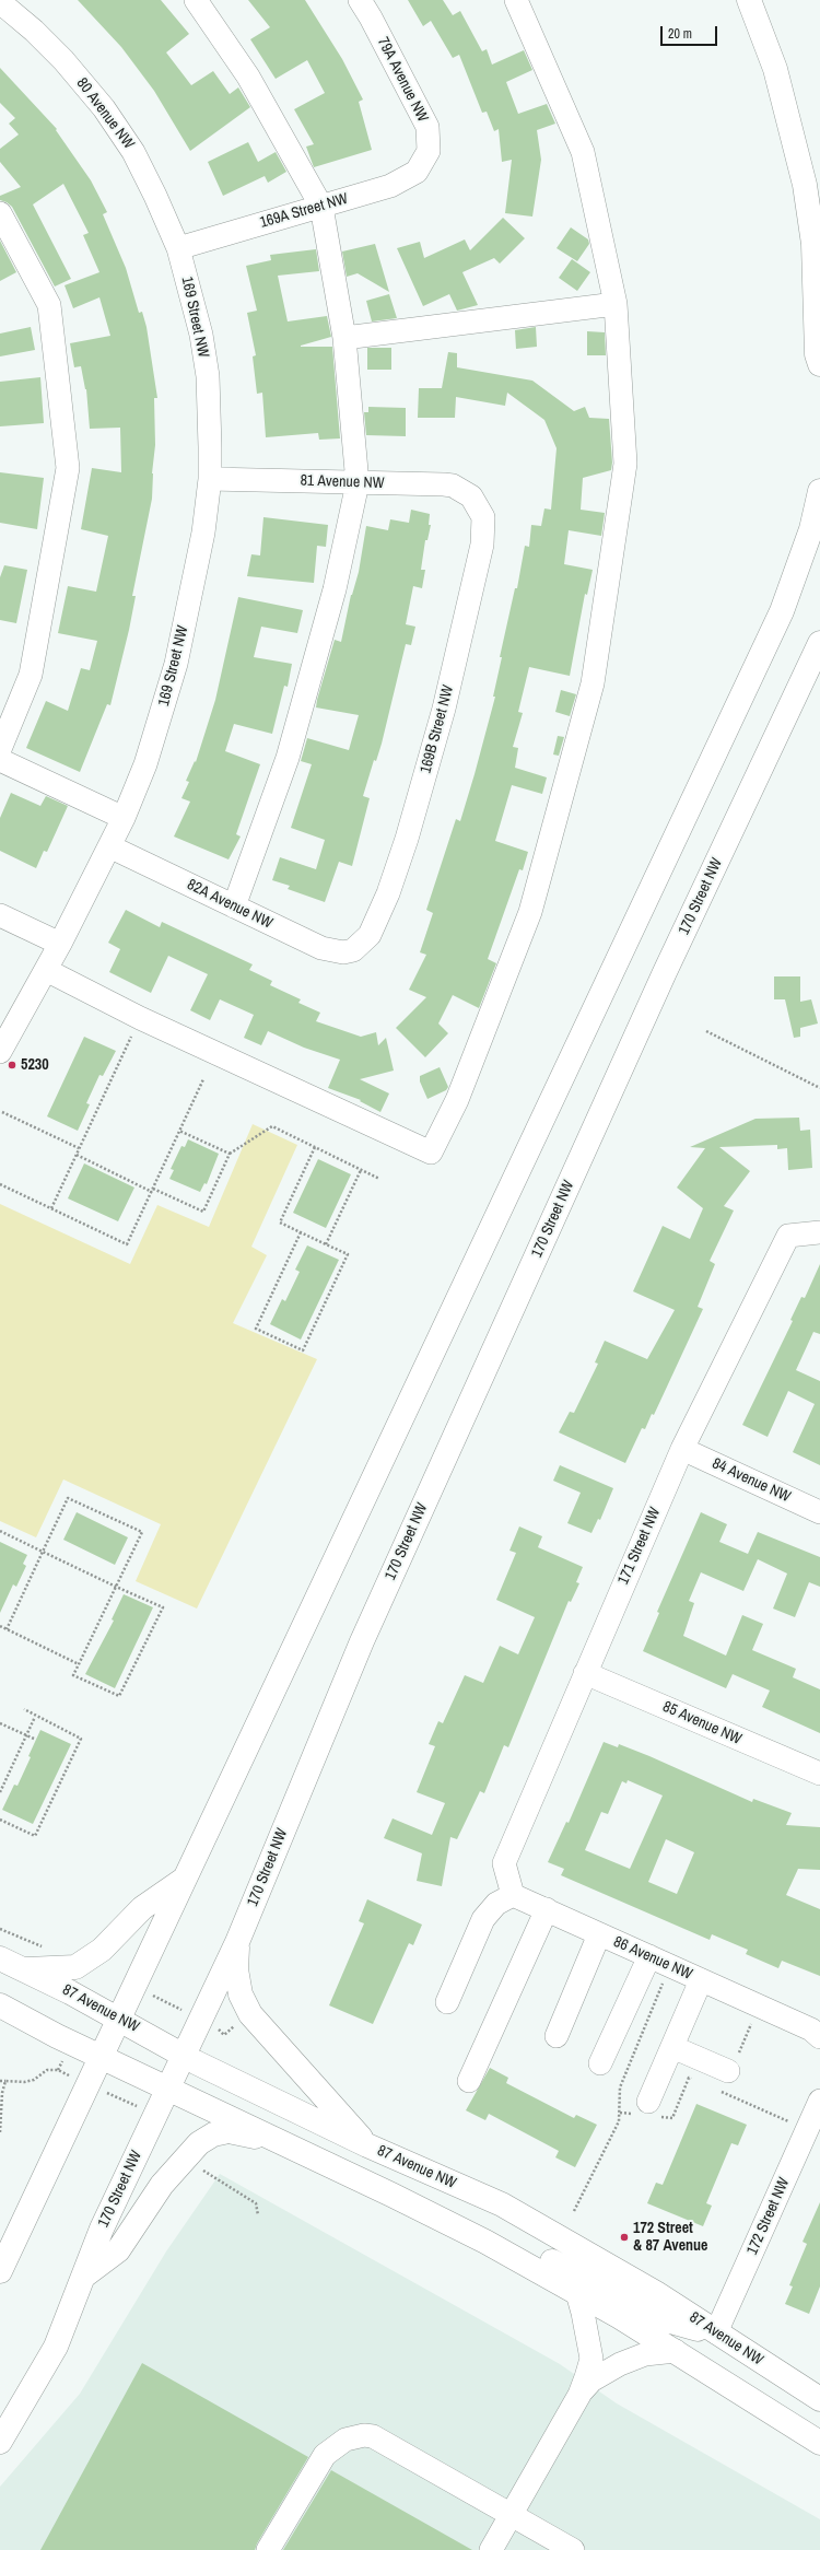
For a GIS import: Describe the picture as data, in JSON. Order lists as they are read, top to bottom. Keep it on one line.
{"streets":{"main road":["170 Street NW","87 Avenue NW"],"street":["79A Avenue NW","80 Avenue NW","169A Street NW","169 Street NW","81 Avenue NW","169B Street NW","82A Avenue NW","84 Avenue NW","171 Street NW","85 Avenue NW","86 Avenue NW","172 Street NW"]},"crossings":[["79A Avenue NW","169A Street NW"],["80 Avenue NW","169A Street NW"],["80 Avenue NW","169 Street NW"],["169A Street NW","169 Street NW"],["169 Street NW","81 Avenue NW"],["169 Street NW","82A Avenue NW"],["81 Avenue NW","169B Street NW"],["169B Street NW","82A Avenue NW"],["170 Street NW","87 Avenue NW"],["84 Avenue NW","171 Street NW"],["171 Street NW","85 Avenue NW"],["171 Street NW","86 Avenue NW"],["87 Avenue NW","172 Street NW"]],"places":["5230","172 Street & 87 Avenue"],"scale_bar":"20 m"}
